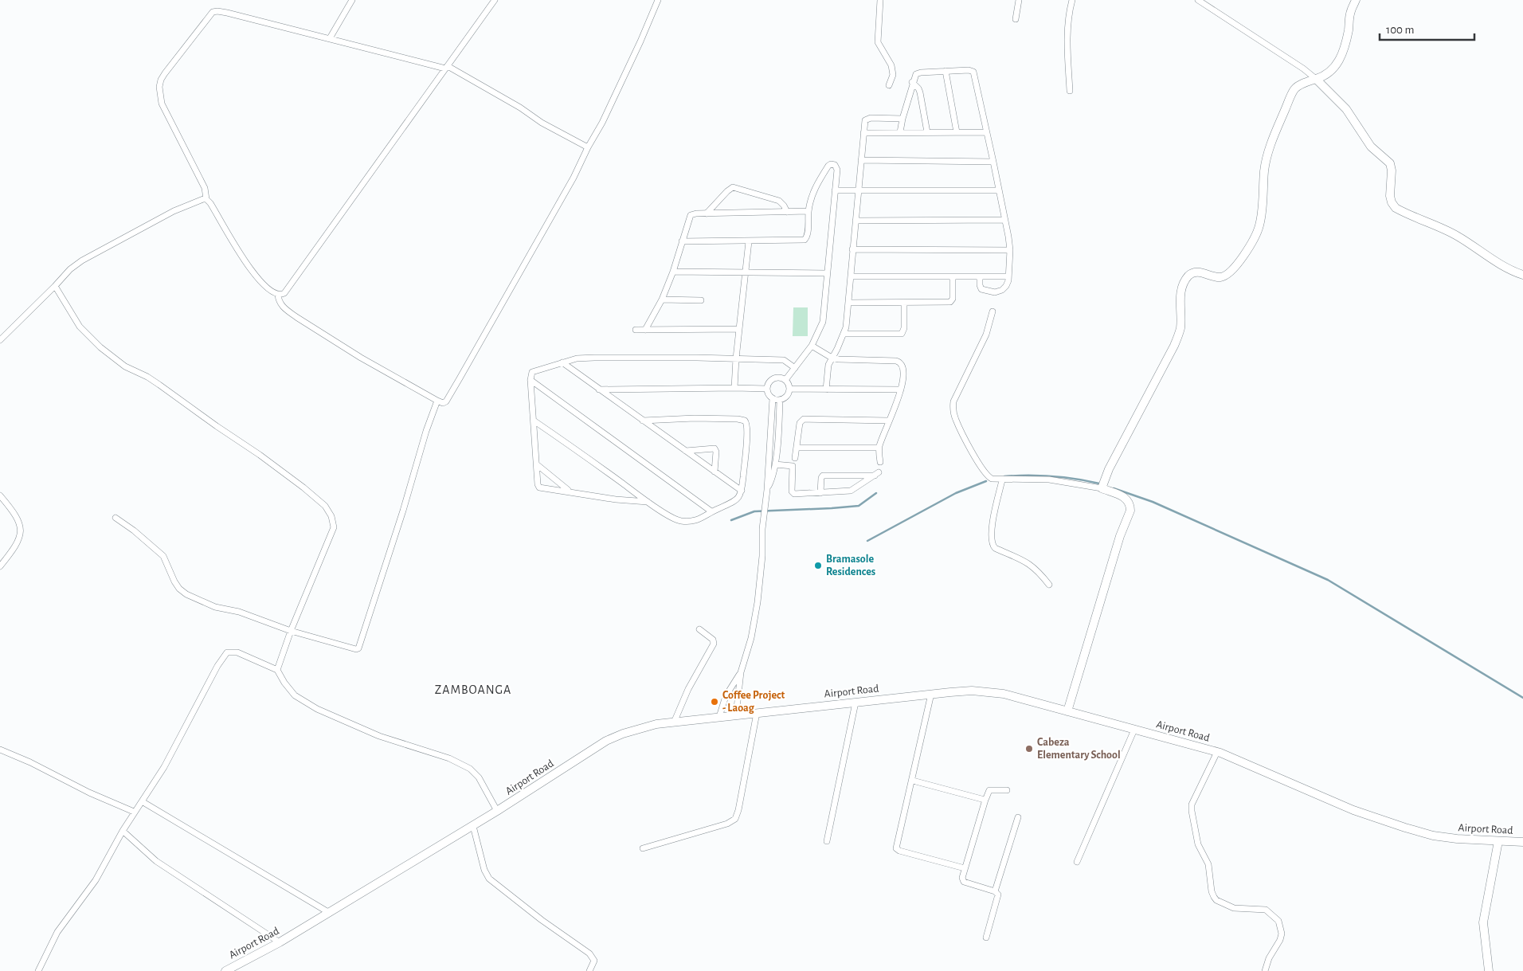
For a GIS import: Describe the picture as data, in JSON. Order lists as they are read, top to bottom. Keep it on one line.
{"streets":{"main road":["Airport Road"]},"districts":["ZAMBOANGA"],"places":["Bramasole Residences","Coffee Project - Laoag","Cabeza Elementary School"],"scale_bar":"100 m"}
